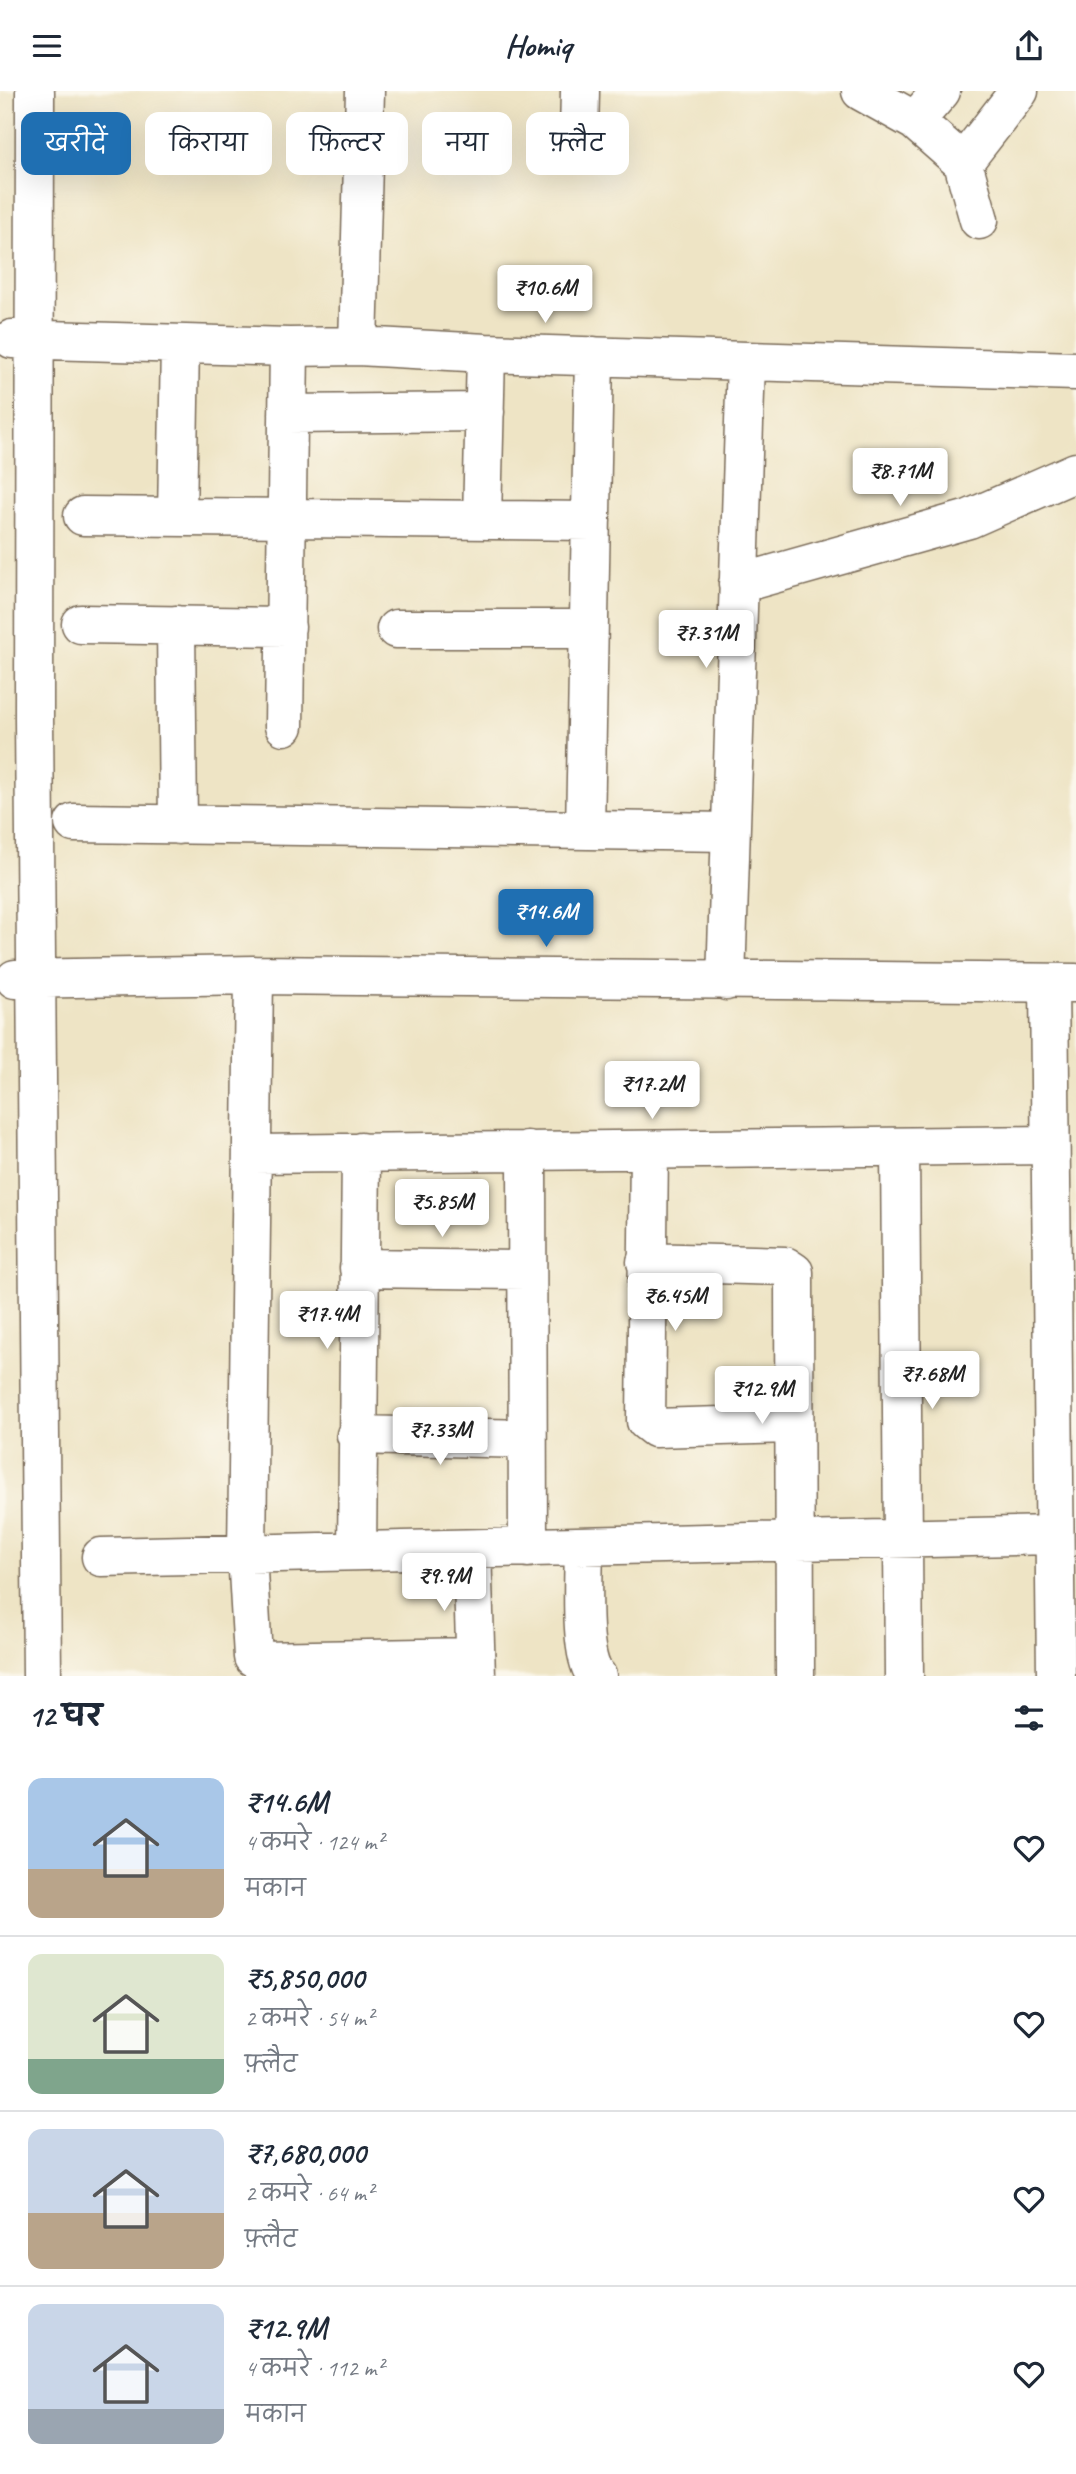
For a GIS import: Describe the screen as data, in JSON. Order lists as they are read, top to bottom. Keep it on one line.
{"page":{"header":"Homiq","chip":["खरीदें","किराया","फ़िल्टर","नया","फ़्लैट"],"price":["₹10.6M","₹8.71M","₹7.31M","₹14.6M","₹17.2M","₹5.85M","₹6.45M","₹17.4M","₹7.68M","₹12.9M","₹7.33M","₹9.9M"],"heading":"12 घर","list":[{"name":"₹14.6M","note":"4 कमरे · 124 m² · मकान"},{"name":"₹5,850,000","note":"2 कमरे · 54 m² · फ़्लैट"},{"name":"₹7,680,000","note":"2 कमरे · 64 m² · फ़्लैट"},{"name":"₹12.9M","note":"4 कमरे · 112 m² · मकान"}]}}
